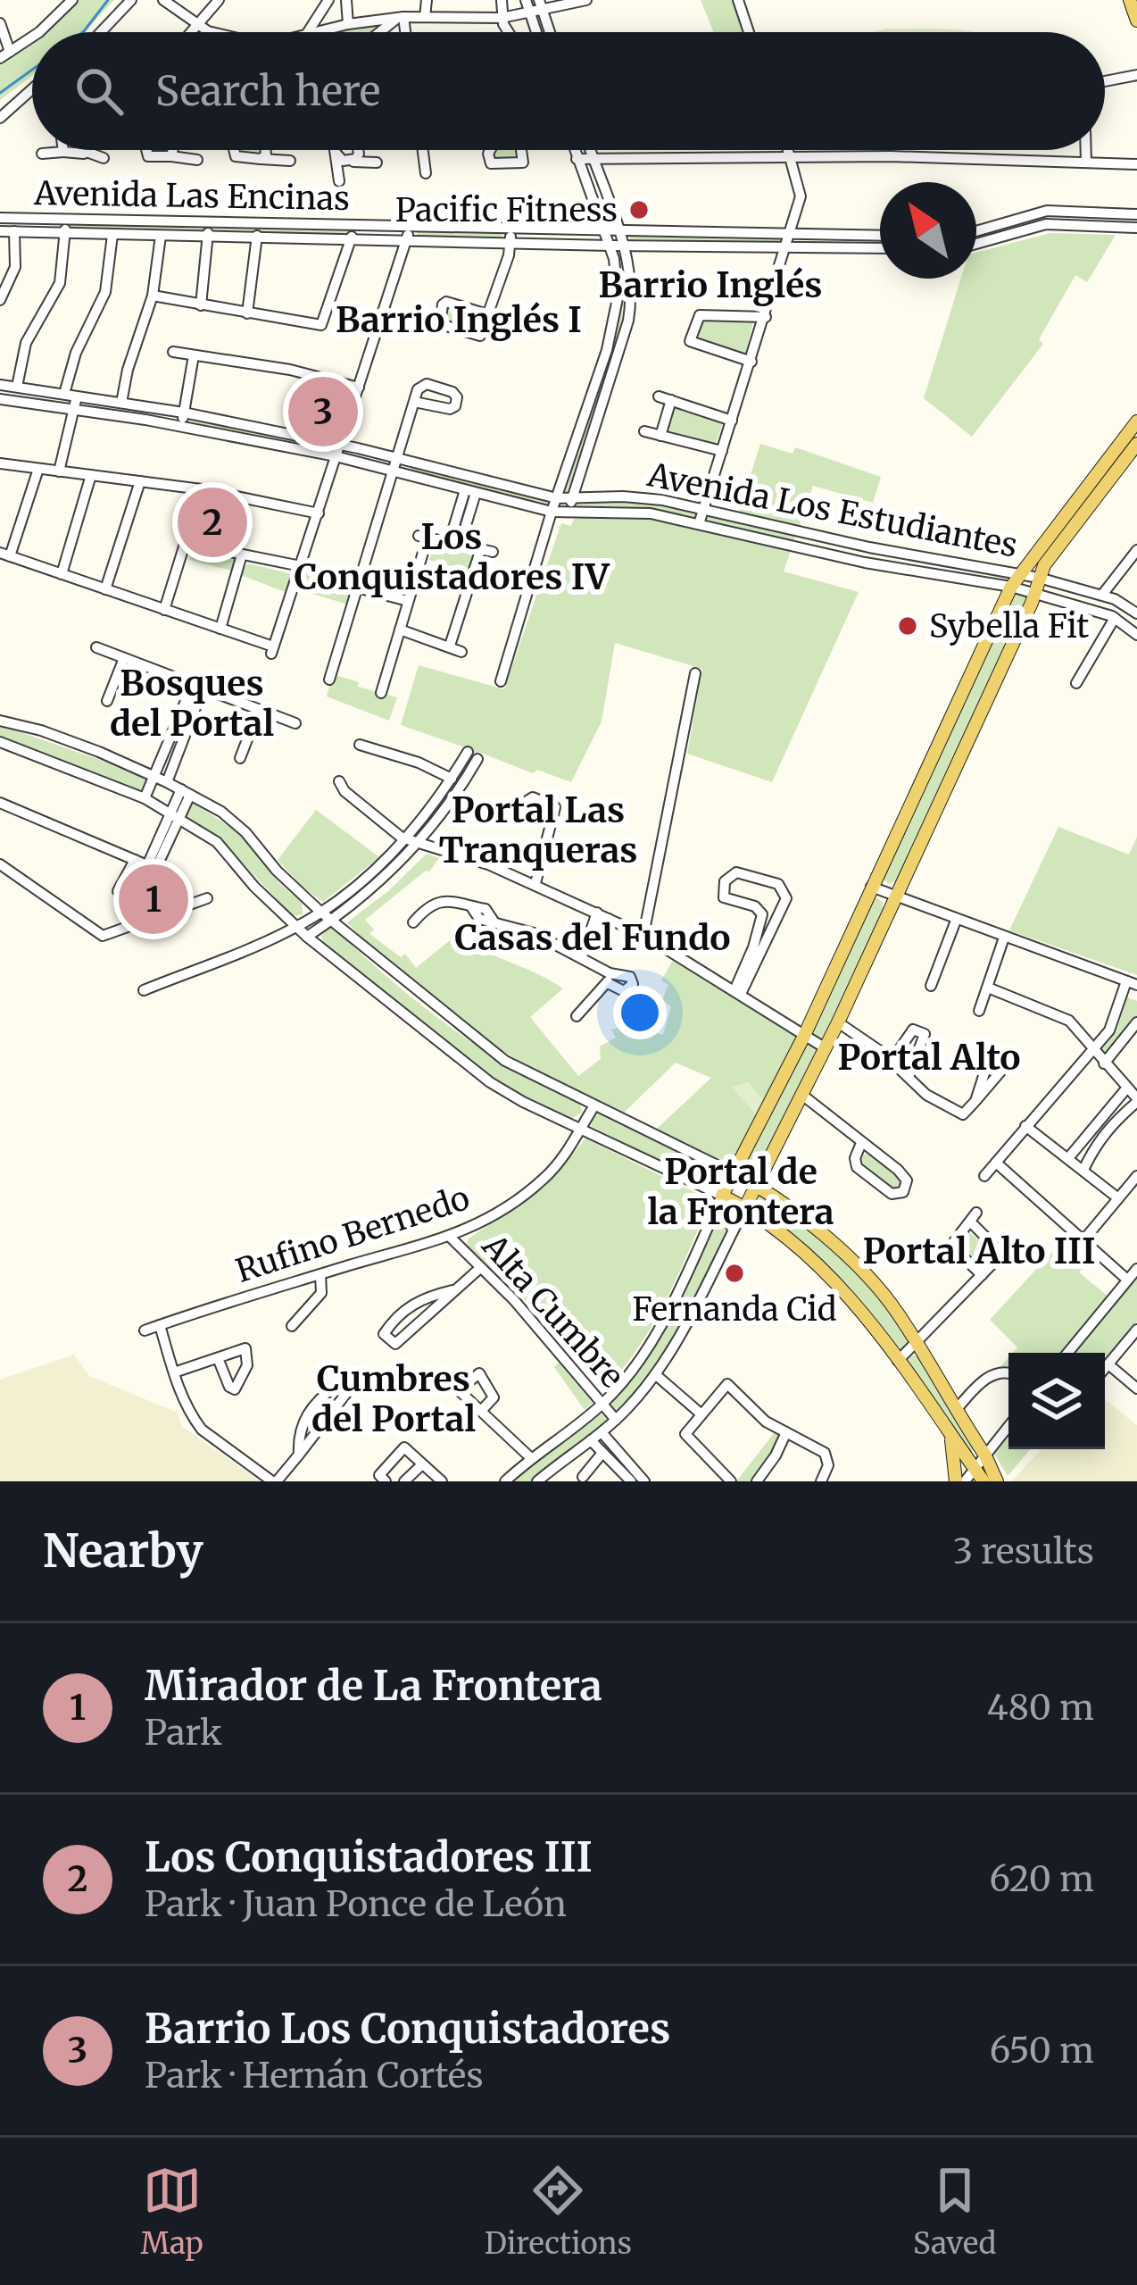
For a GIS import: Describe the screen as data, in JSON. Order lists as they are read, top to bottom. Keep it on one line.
{"streets":{"street":["Avenida Las Encinas","Avenida Los Estudiantes","Rufino Bernedo","Alta Cumbre"]},"crossings":[["Rufino Bernedo","Alta Cumbre"]],"districts":["Barrio Inglés","Barrio Inglés I","Los Conquistadores IV","Bosques del Portal","Portal Las Tranqueras","Casas del Fundo","Portal Alto","Portal de la Frontera","Portal Alto III","Cumbres del Portal"],"places":["Pacific Fitness","Sybella Fit","Fernanda Cid"],"north":"top left","page":{"search":"Search here","pins":["3","2","1"],"heading":["Nearby","3 results"],"list":[{"mark":"1","name":"Mirador de La Frontera","note":"Park","value":"480 m"},{"mark":"2","name":"Los Conquistadores III","note":"Park · Juan Ponce de León","value":"620 m"},{"mark":"3","name":"Barrio Los Conquistadores","note":"Park · Hernán Cortés","value":"650 m"}],"nav":["Map","Directions","Saved"]}}
